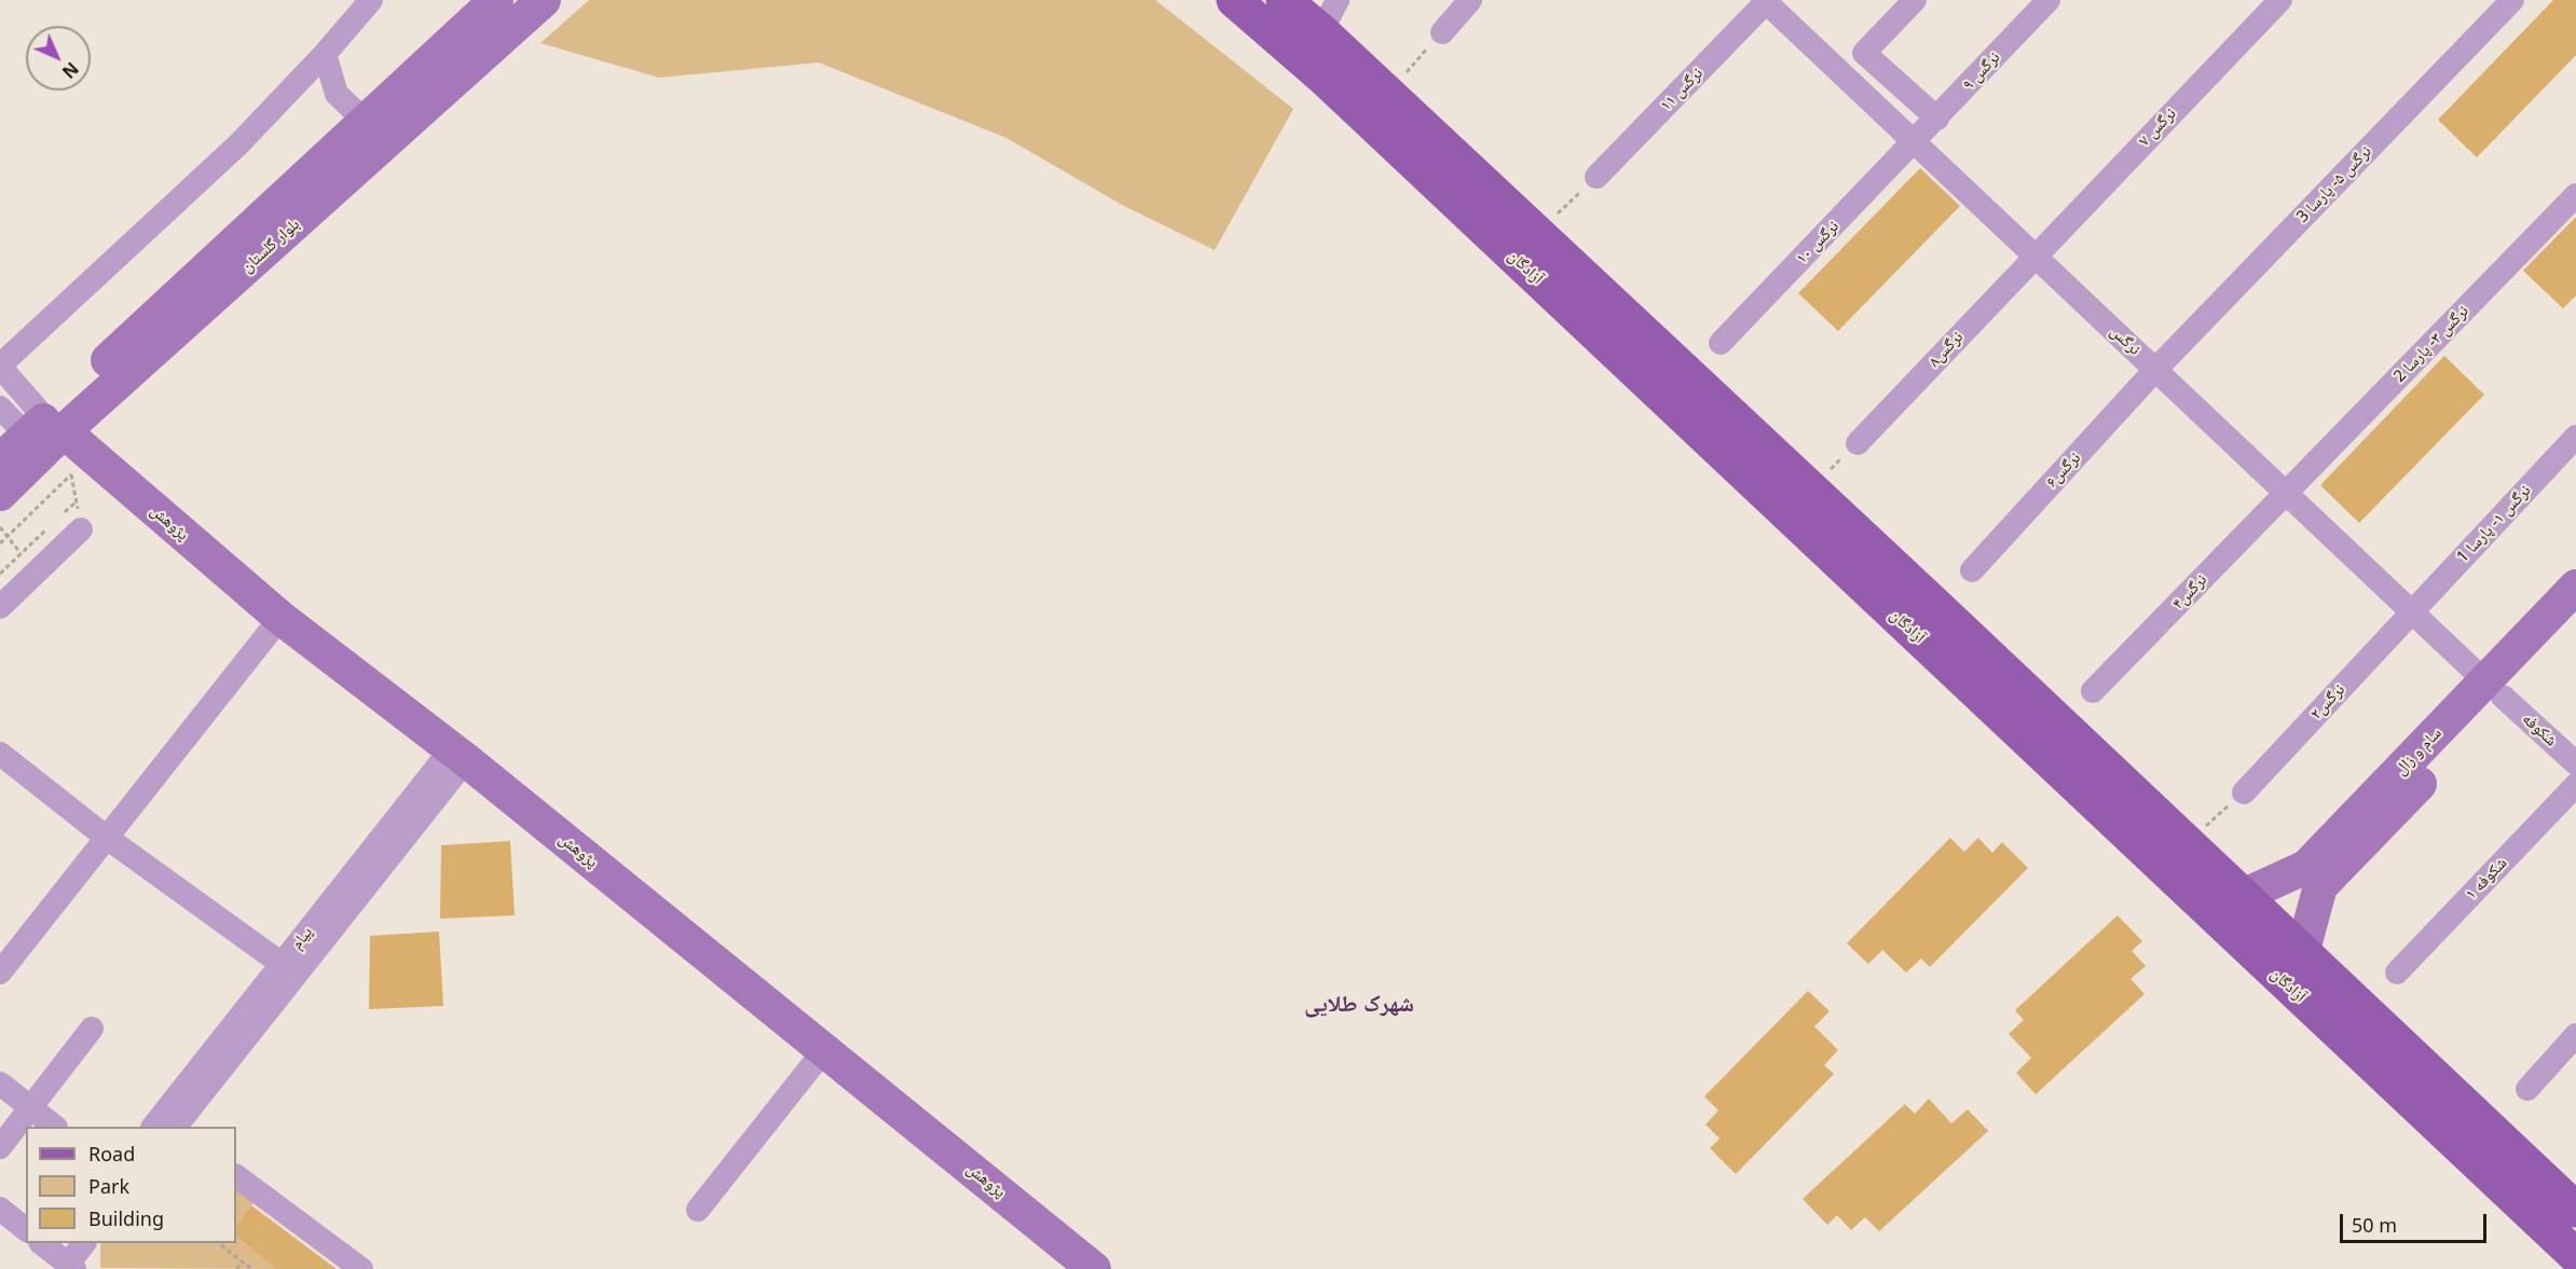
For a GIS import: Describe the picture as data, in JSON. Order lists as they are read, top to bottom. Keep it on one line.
{"streets":{"main road":["آزادگان"],"street":["نرگس ۹","نرگس ۱۱","نرگس ۷","نرگس ۵- پارسا 3","نرگس ۱۰","بلوار گلستان","نرگس","نرگس ۳- پارسا 2","نرگس۸","نرگس۶","پژوهش","نرگس ۱- پارسا 1","نرگس۴","نرگس۲","شکوفه","سام و زال","شکوفه ۱","پیام"]},"crossings":[["نرگس ۹","نرگس ۱۰"],["نرگس ۹","نرگس"],["نرگس ۱۱","نرگس"],["نرگس ۷","نرگس"],["نرگس ۷","نرگس۸"],["نرگس ۵- پارسا 3","نرگس"],["نرگس ۵- پارسا 3","نرگس۶"],["نرگس ۱۰","نرگس"],["بلوار گلستان","پژوهش"],["آزادگان","سام و زال"],["نرگس","نرگس ۳- پارسا 2"],["نرگس","نرگس۸"],["نرگس","نرگس۶"],["نرگس","نرگس ۱- پارسا 1"],["نرگس","نرگس۴"],["نرگس","نرگس۲"],["نرگس","شکوفه"],["نرگس","سام و زال"],["نرگس ۳- پارسا 2","نرگس۴"],["پژوهش","پیام"],["نرگس ۱- پارسا 1","نرگس۲"],["شکوفه","سام و زال"]],"districts":["شهرک طلایی"],"legend":["Road","Park","Building"],"scale_bar":"50 m","north":"bottom right"}
